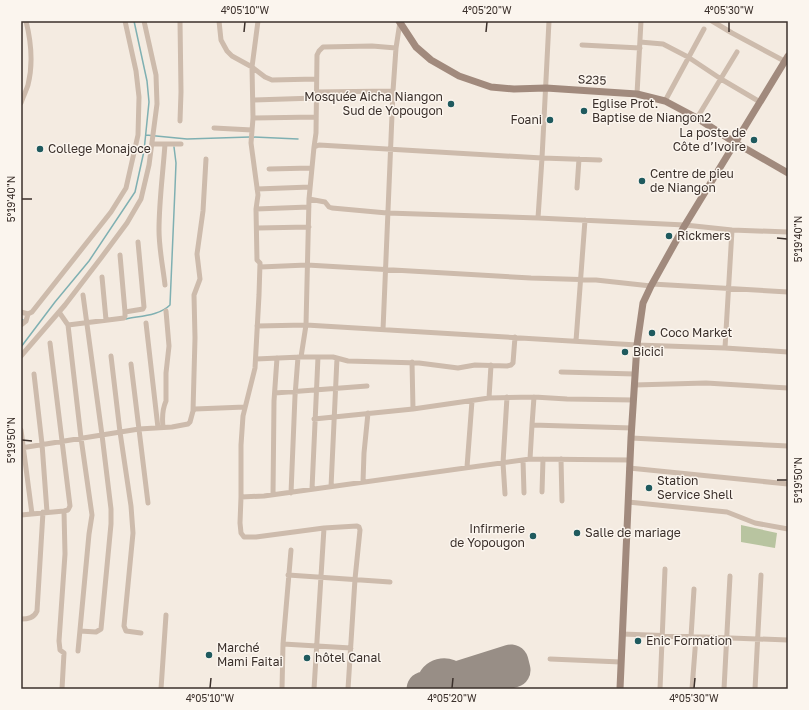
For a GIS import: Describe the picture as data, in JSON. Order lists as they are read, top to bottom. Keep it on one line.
{"streets":{"street":["S235"]},"places":["Mosquée Aicha Niangon Sud de Yopougon","Eglise Prot. Baptise de Niangon2","Foani","La poste de Côte d’Ivoire","College Monajoce","Centre de pieu de Niangon","Rickmers","Coco Market","Bicici","Station Service Shell","Salle de mariage","Infirmerie de Yopougon","Enic Formation","Marché Mami Faitai","hôtel Canal"],"coordinates":["4°05'10\"W","4°05'20\"W","4°05'30\"W","5°19'40\"N","5°19'50\"N"]}
